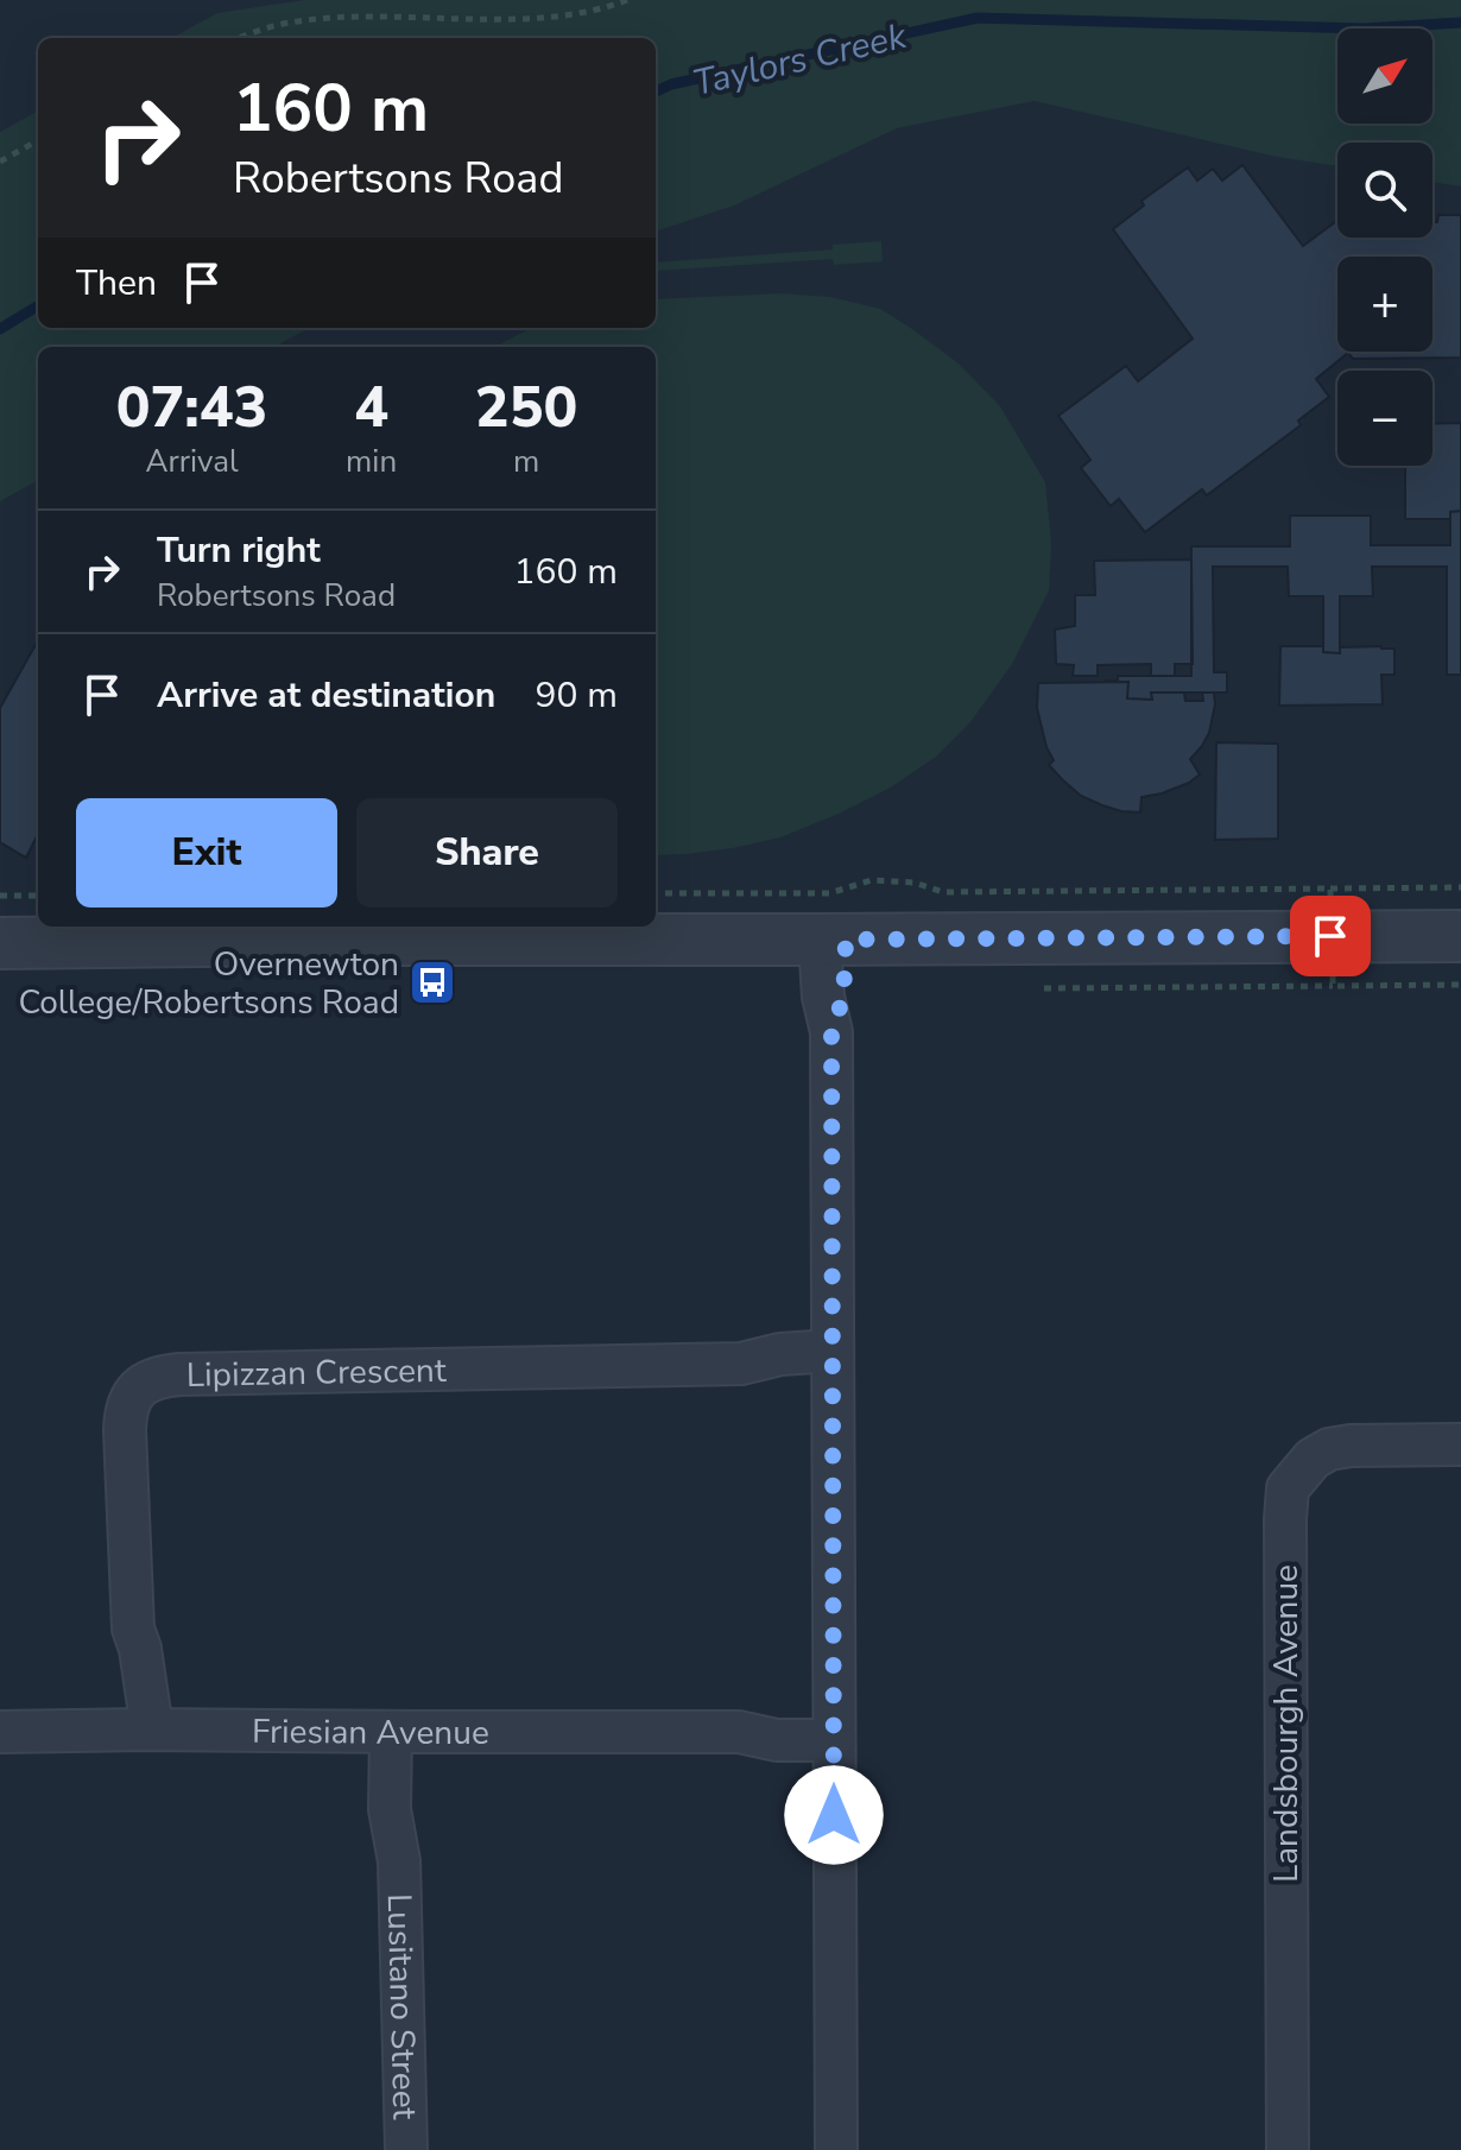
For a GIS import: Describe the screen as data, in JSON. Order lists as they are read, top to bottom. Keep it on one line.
{"streets":{"street":["Lipizzan Crescent","Landsbourgh Avenue","Friesian Avenue","Lusitano Street"]},"crossings":[["Lipizzan Crescent","Friesian Avenue"],["Friesian Avenue","Lusitano Street"]],"water":["Taylors Creek"],"places":{"bus stop":["Overnewton College/Robertsons Road"]},"north":"top right","page":{"map_buttons":["+","−"],"turn":["160 m","Robertsons Road"],"then":"Then","eta":["07:43","Arrival","4","min","250","m"],"list":[{"name":"Turn right","note":"Robertsons Road","value":"160 m"},{"name":"Arrive at destination","value":"90 m"}],"buttons":["Exit","Share"]}}
